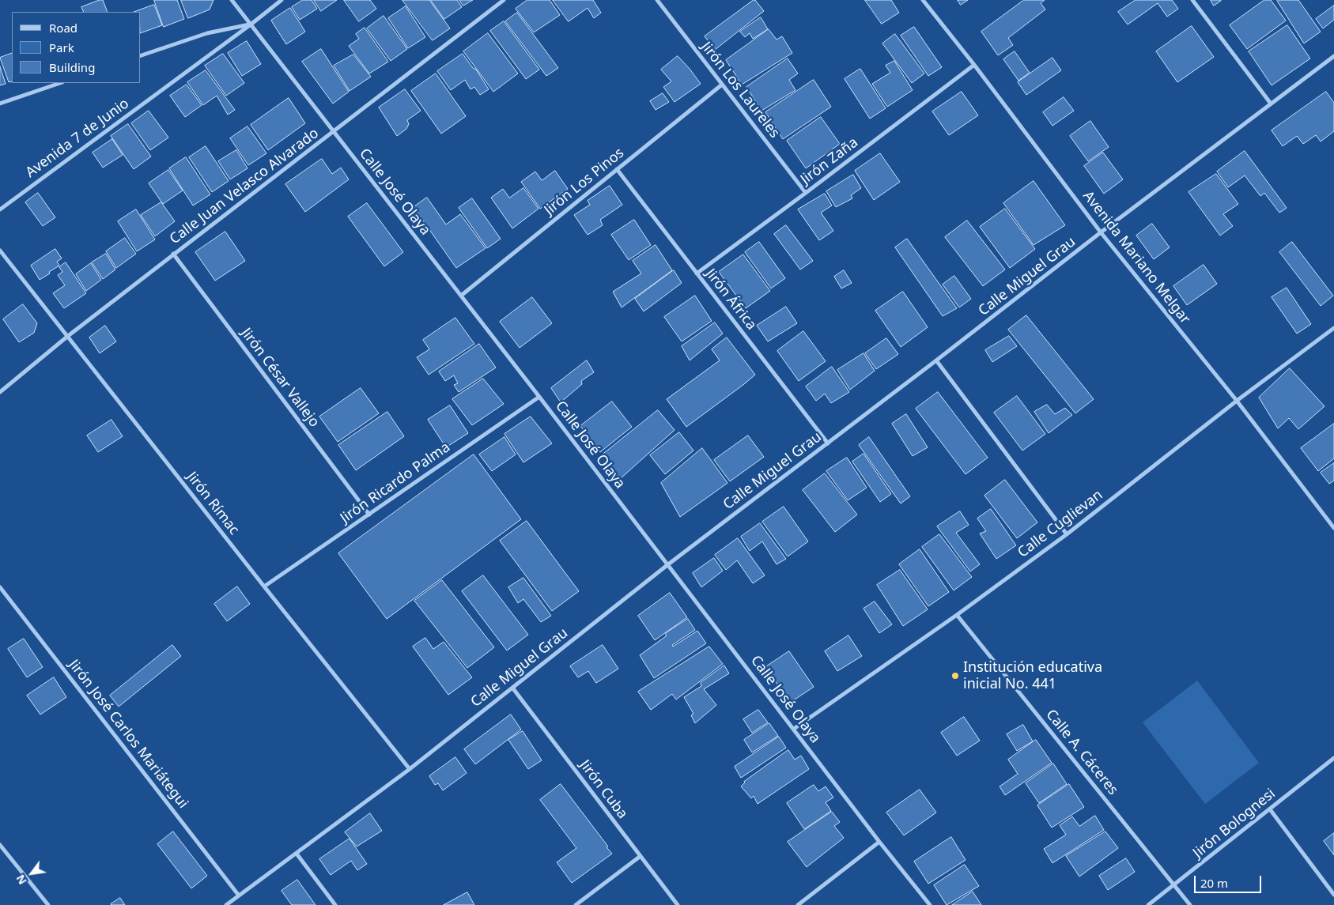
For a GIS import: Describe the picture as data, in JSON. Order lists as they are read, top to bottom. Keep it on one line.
{"streets":{"street":["Jirón Los Laureles","Avenida 7 de Junio","Jirón Zaña","Jirón Los Pinos","Calle Juan Velasco Alvarado","Calle José Olaya","Avenida Mariano Melgar","Calle Miguel Grau","Jirón África","Jirón César Vallejo","Jirón Ricardo Palma","Jirón Rímac","Calle Cuglievan","Jirón José Carlos Mariátegui","Calle A. Cáceres","Jirón Cuba","Jirón Bolognesi"]},"crossings":[["Jirón Los Laureles","Jirón Zaña"],["Jirón Los Laureles","Jirón Los Pinos"],["Avenida 7 de Junio","Calle José Olaya"],["Jirón Zaña","Avenida Mariano Melgar"],["Jirón Zaña","Jirón África"],["Jirón Los Pinos","Calle José Olaya"],["Jirón Los Pinos","Jirón África"],["Calle Juan Velasco Alvarado","Calle José Olaya"],["Calle Juan Velasco Alvarado","Jirón César Vallejo"],["Calle Juan Velasco Alvarado","Jirón Rímac"],["Calle José Olaya","Calle Miguel Grau"],["Calle José Olaya","Jirón Ricardo Palma"],["Calle José Olaya","Calle Cuglievan"],["Avenida Mariano Melgar","Calle Miguel Grau"],["Avenida Mariano Melgar","Calle Cuglievan"],["Calle Miguel Grau","Jirón África"],["Calle Miguel Grau","Jirón Rímac"],["Calle Miguel Grau","Jirón José Carlos Mariátegui"],["Calle Miguel Grau","Jirón Cuba"],["Jirón César Vallejo","Jirón Ricardo Palma"],["Jirón Ricardo Palma","Jirón Rímac"],["Calle Cuglievan","Calle A. Cáceres"],["Calle A. Cáceres","Jirón Bolognesi"]],"places":["Institución educativa inicial No. 441"],"legend":["Road","Park","Building"],"scale_bar":"20 m","north":"bottom left"}
